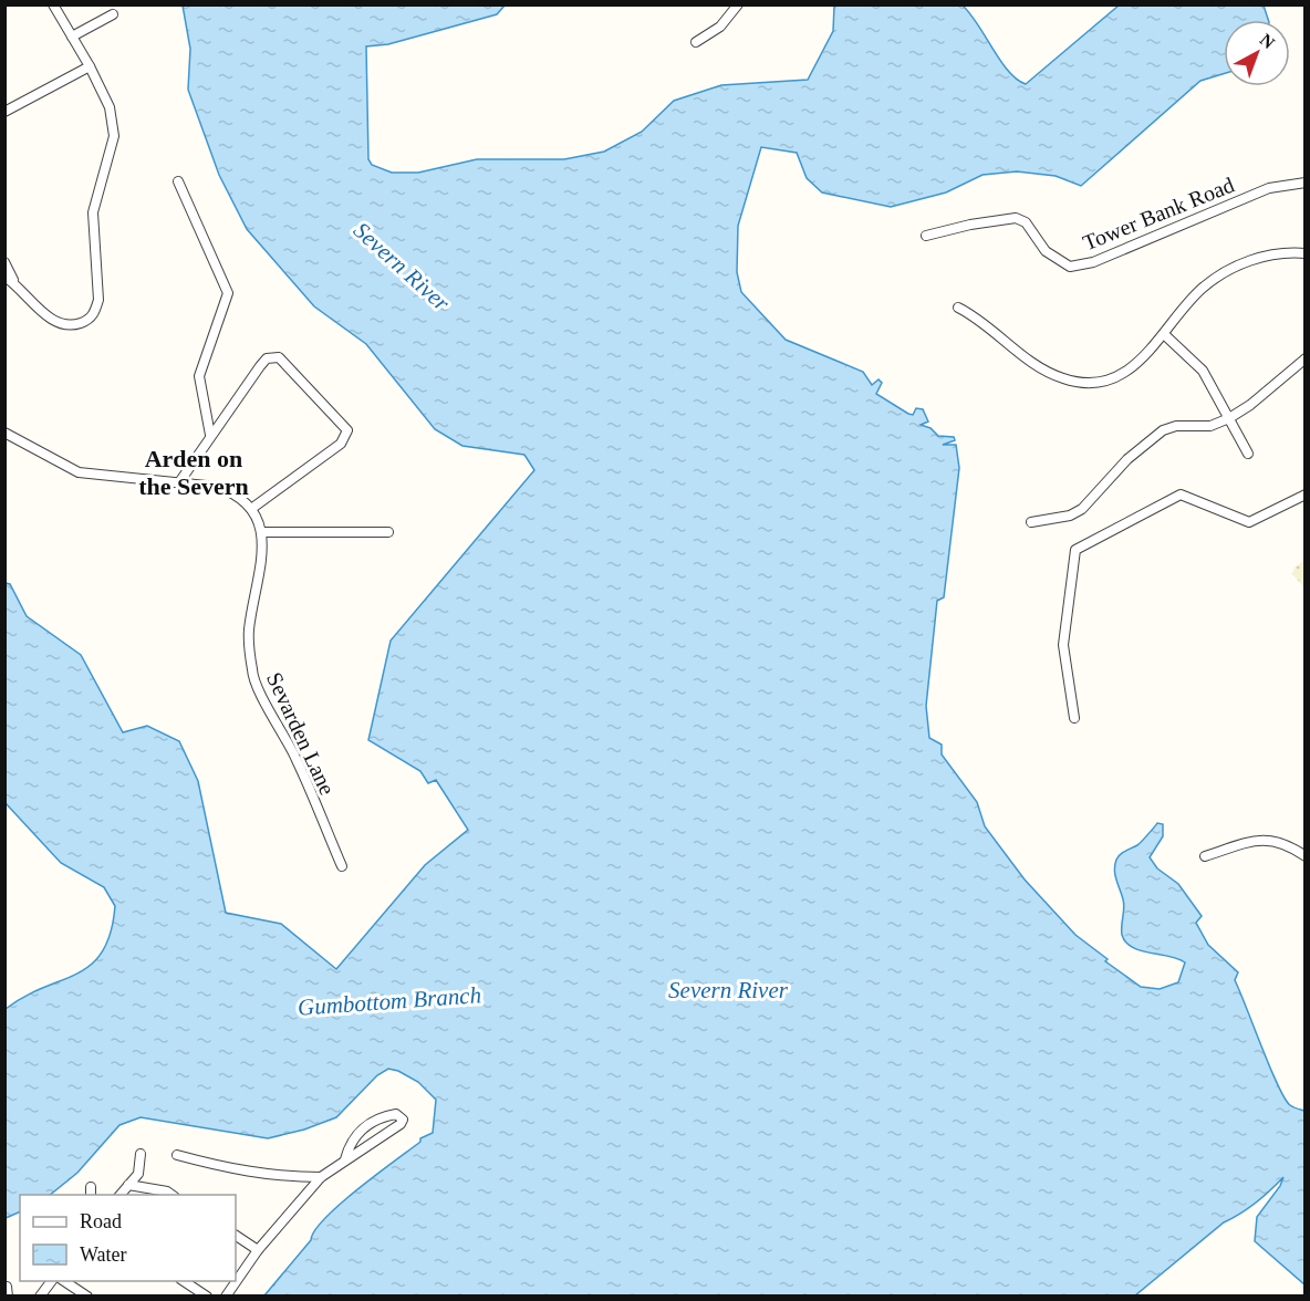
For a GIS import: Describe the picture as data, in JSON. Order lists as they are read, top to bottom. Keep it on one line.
{"streets":{"street":["Tower Bank Road","Sevarden Lane"]},"districts":["Arden on the Severn"],"water":["Severn River","Gumbottom Branch"],"legend":["Road","Water"],"north":"top right"}
